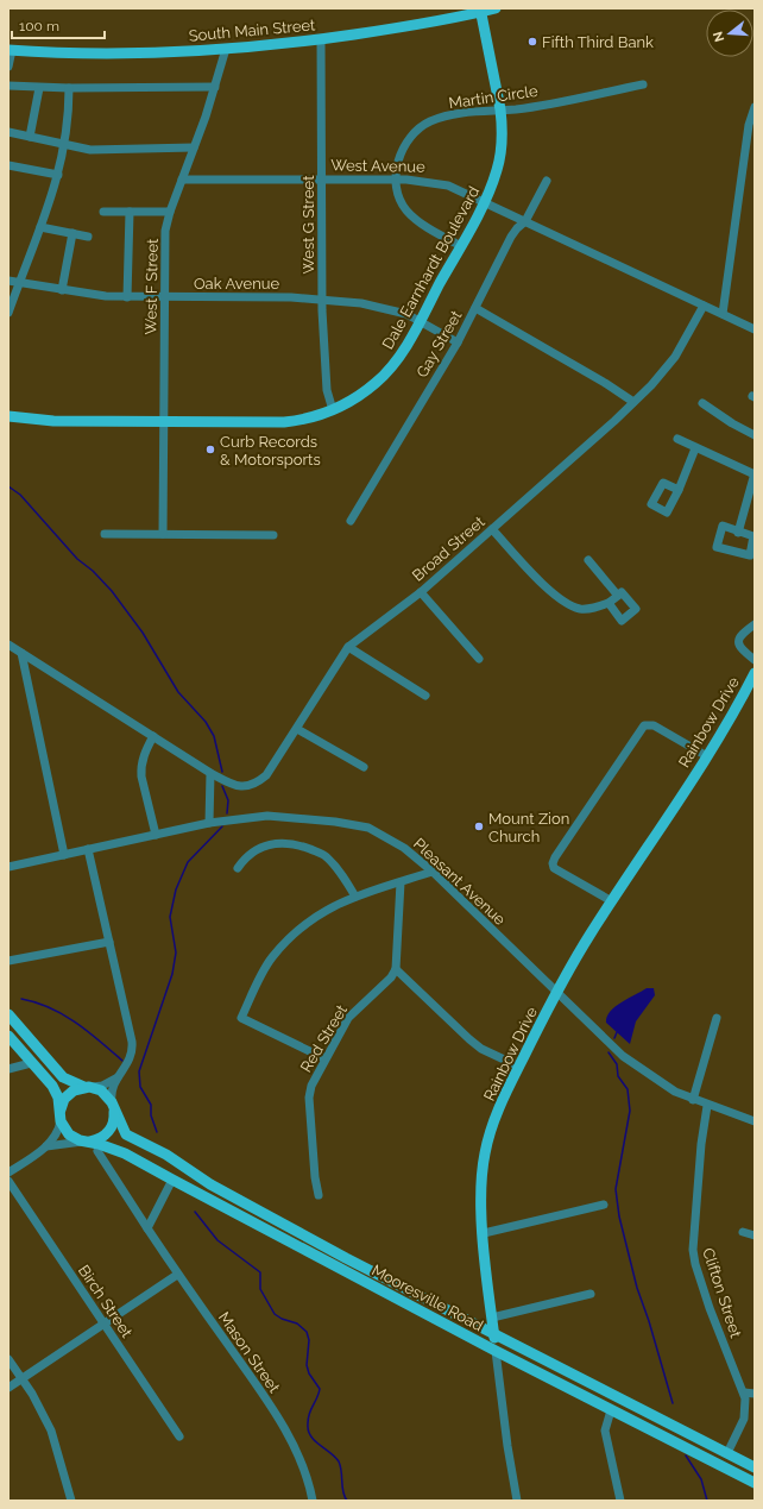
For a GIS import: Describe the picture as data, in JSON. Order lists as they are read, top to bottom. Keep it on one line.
{"streets":{"main road":["South Main Street","Dale Earnhardt Boulevard","Rainbow Drive","Mooresville Road"],"street":["Martin Circle","West Avenue","West G Street","Oak Avenue","West F Street","Gay Street","Broad Street","Pleasant Avenue","Red Street","Clifton Street","Birch Street","Mason Street"]},"crossings":[["South Main Street","West G Street"],["South Main Street","Dale Earnhardt Boulevard"],["South Main Street","West F Street"],["Martin Circle","West Avenue"],["Martin Circle","Dale Earnhardt Boulevard"],["West Avenue","West G Street"],["West Avenue","Dale Earnhardt Boulevard"],["West Avenue","West F Street"],["West Avenue","Gay Street"],["West Avenue","Broad Street"],["West G Street","Dale Earnhardt Boulevard"],["West G Street","Oak Avenue"],["Dale Earnhardt Boulevard","Oak Avenue"],["Dale Earnhardt Boulevard","West F Street"],["Oak Avenue","West F Street"],["Oak Avenue","Gay Street"],["Rainbow Drive","Pleasant Avenue"],["Rainbow Drive","Mooresville Road"],["Pleasant Avenue","Clifton Street"],["Clifton Street","Mooresville Road"]],"places":["Fifth Third Bank","Curb Records & Motorsports","Mount Zion Church"],"scale_bar":"100 m","north":"left"}
